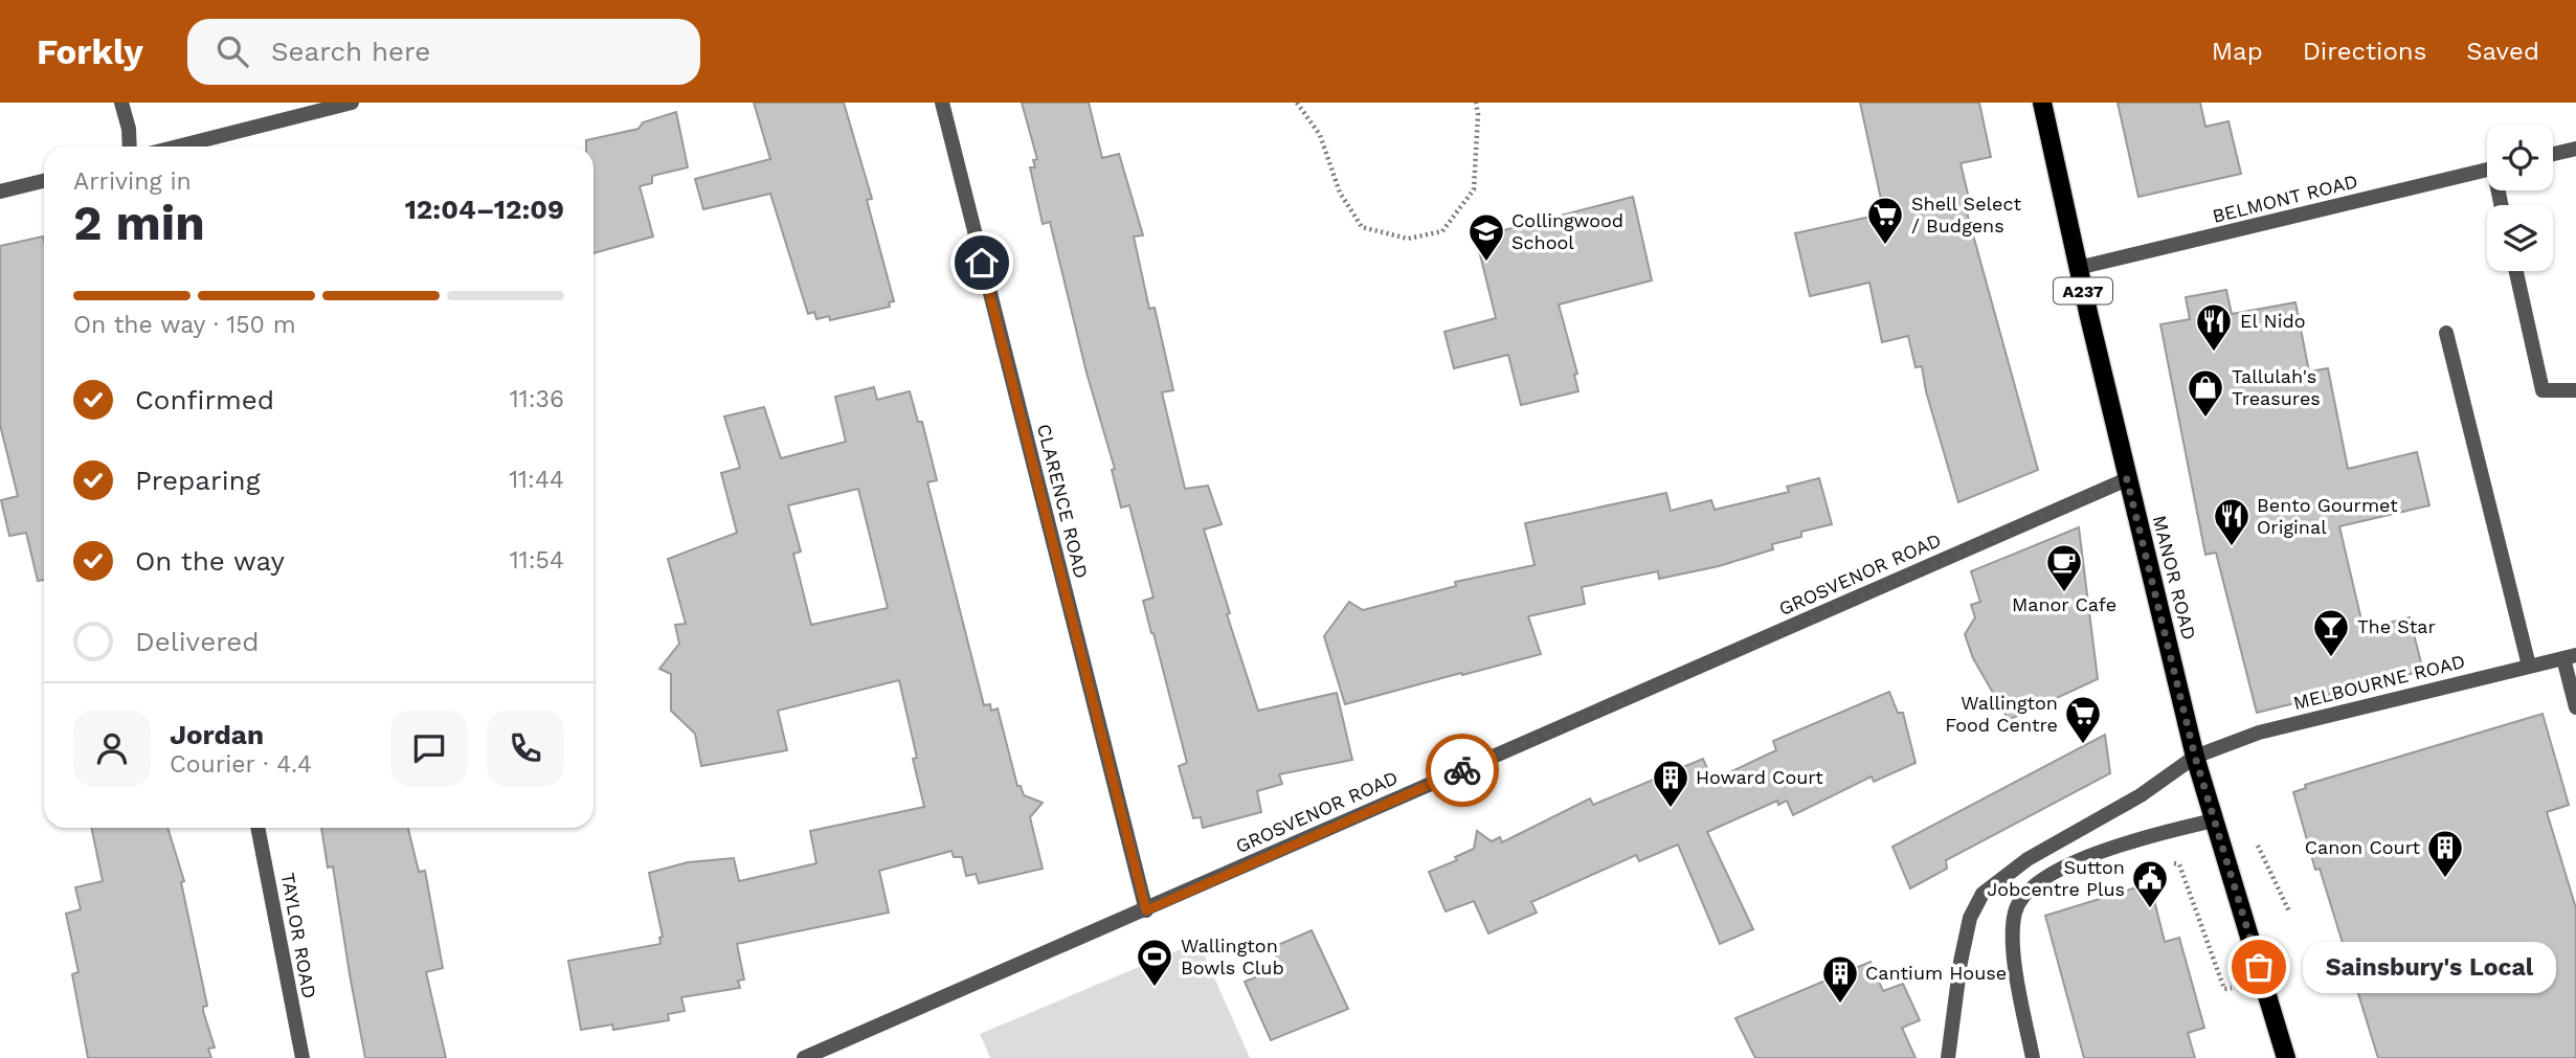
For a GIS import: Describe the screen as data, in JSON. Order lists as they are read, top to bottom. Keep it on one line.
{"streets":{"main road":["A237","MANOR ROAD"],"street":["BELMONT ROAD","CLARENCE ROAD","GROSVENOR ROAD","MELBOURNE ROAD","TAYLOR ROAD"]},"crossings":[["BELMONT ROAD","MANOR ROAD"],["CLARENCE ROAD","GROSVENOR ROAD"],["GROSVENOR ROAD","MANOR ROAD"],["MANOR ROAD","MELBOURNE ROAD"]],"places":{"supermarket":["Shell Select / Budgens","Wallington Food Centre"],"school or university":["Collingwood School"],"restaurant":["El Nido","Bento Gourmet Original"],"shop":["Tallulah's Treasures"],"cafe":["Manor Cafe"],"bar":["The Star"],"building":["Howard Court","Canon Court","Cantium House"],"public building":["Sutton Jobcentre Plus"],"other":["Sainsbury's Local"],"sports":["Wallington Bowls Club"]},"page":{"header":"Forkly","search":"Search here","nav":["Map","Directions","Saved"],"heading":["2 min","Arriving in","12:04–12:09"],"panel":["Jordan","Courier · 4.4"],"bar":"On the way · 150 m","list":[["Confirmed","11:36"],["Preparing","11:44"],["On the way","11:54"],"Delivered"],"bubble":"Sainsbury's Local"}}
